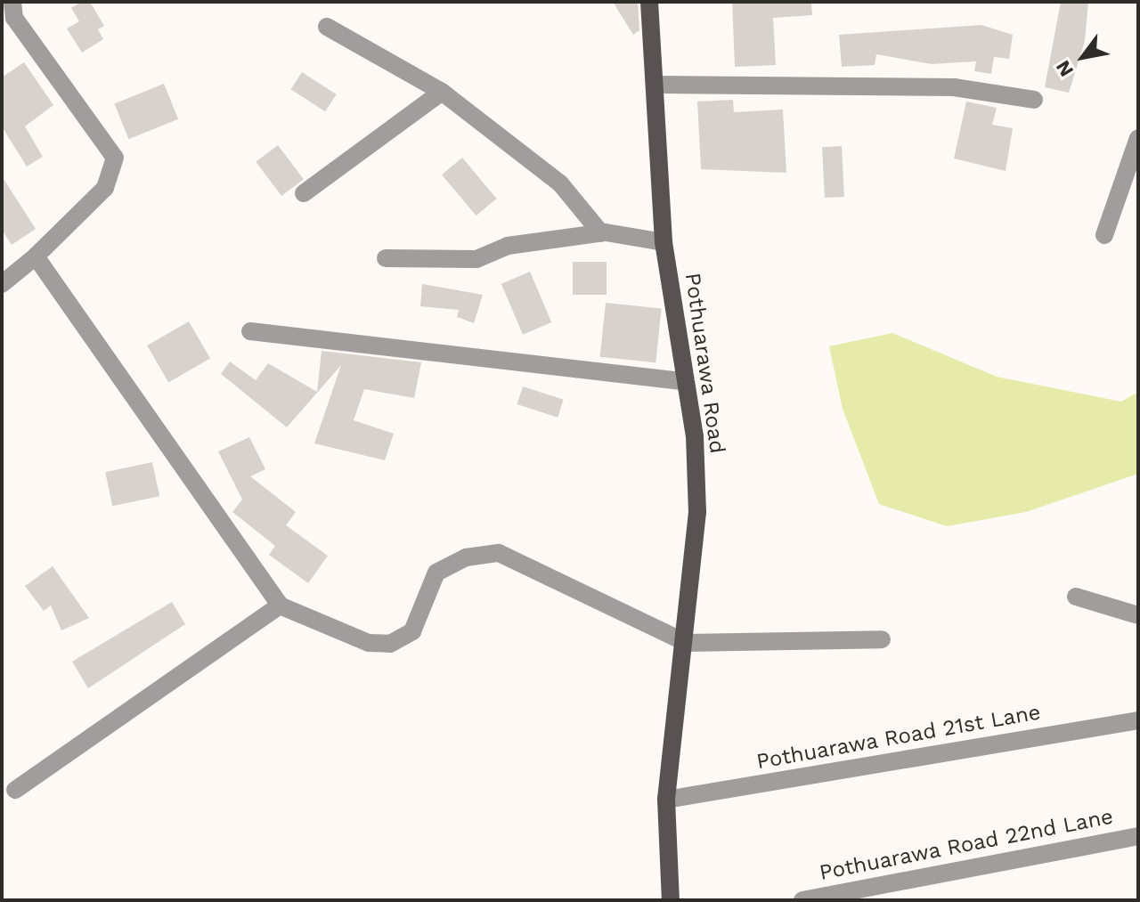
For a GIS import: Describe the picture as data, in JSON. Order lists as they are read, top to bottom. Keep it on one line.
{"streets":{"main road":["Pothuarawa Road"],"street":["Pothuarawa Road 21st Lane","Pothuarawa Road 22nd Lane"]},"crossings":[["Pothuarawa Road","Pothuarawa Road 21st Lane"]],"north":"bottom left"}
